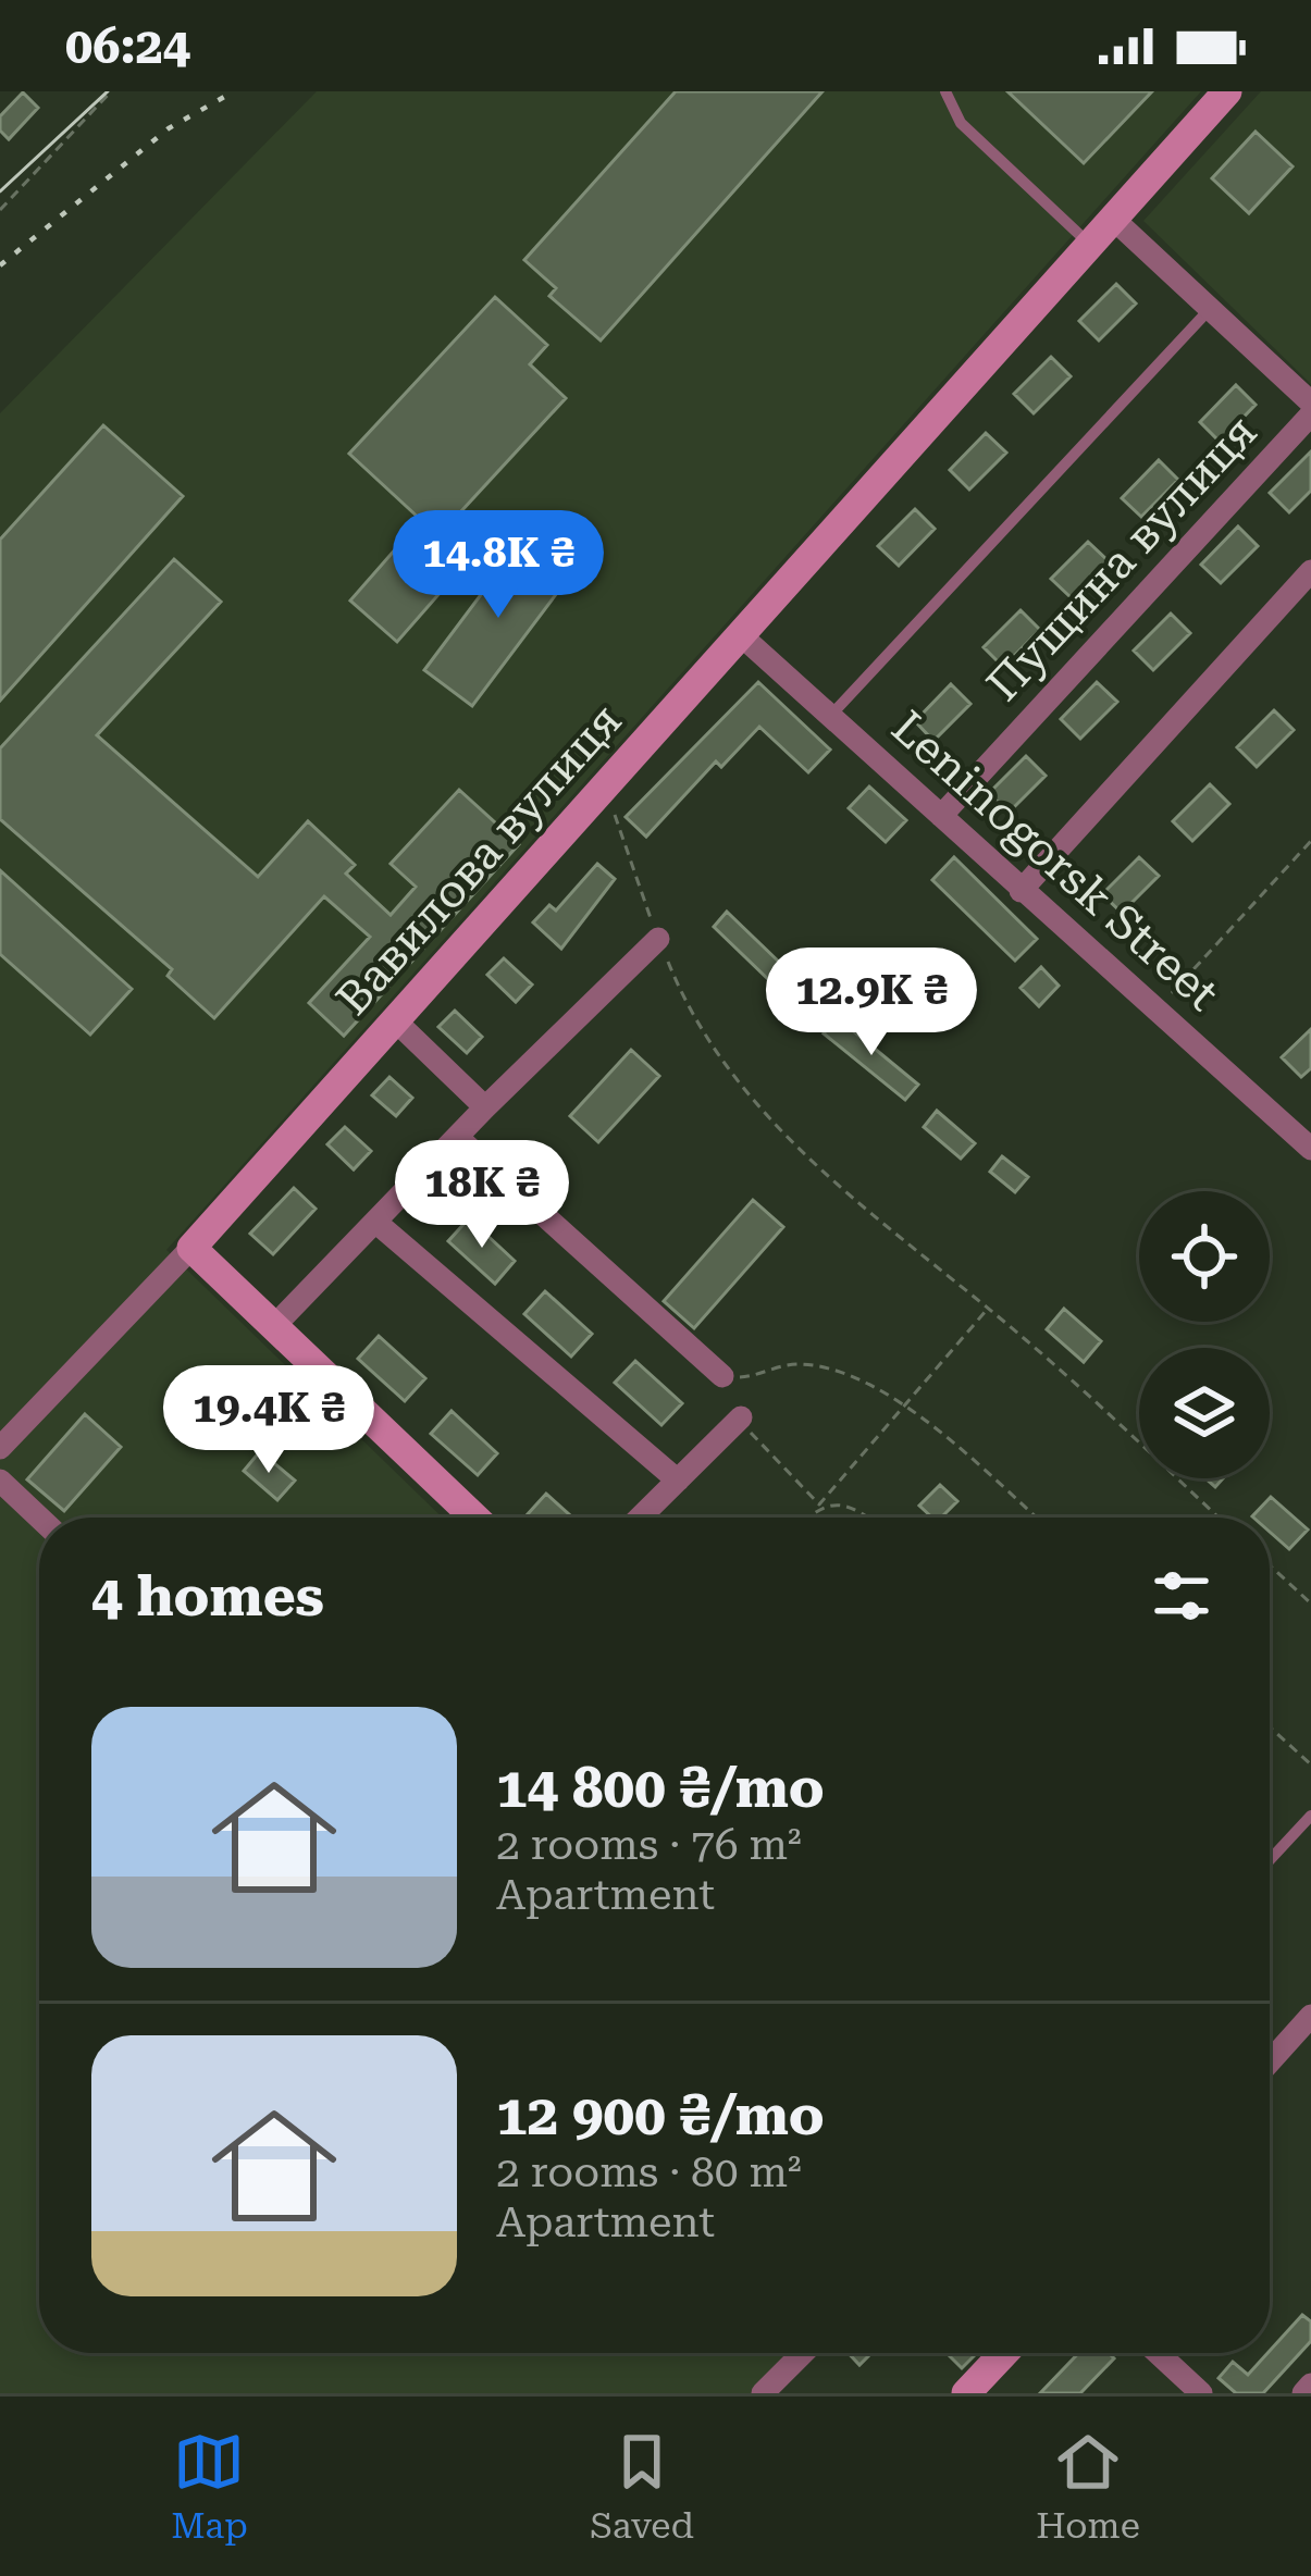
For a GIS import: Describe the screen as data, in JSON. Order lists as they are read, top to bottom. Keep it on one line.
{"streets":{"street":["Пущина вулиця","Вавилова вулиця","Leninogorsk Street"]},"crossings":[["Пущина вулиця","Leninogorsk Street"],["Вавилова вулиця","Leninogorsk Street"]],"page":{"status":"06:24","price":["14.8K ₴","12.9K ₴","18K ₴","19.4K ₴"],"heading":"4 homes","list":[{"name":"14 800 ₴/mo","note":"2 rooms · 76 m² · Apartment"},{"name":"12 900 ₴/mo","note":"2 rooms · 80 m² · Apartment"}],"tabs":["Map","Saved","Home"]}}
